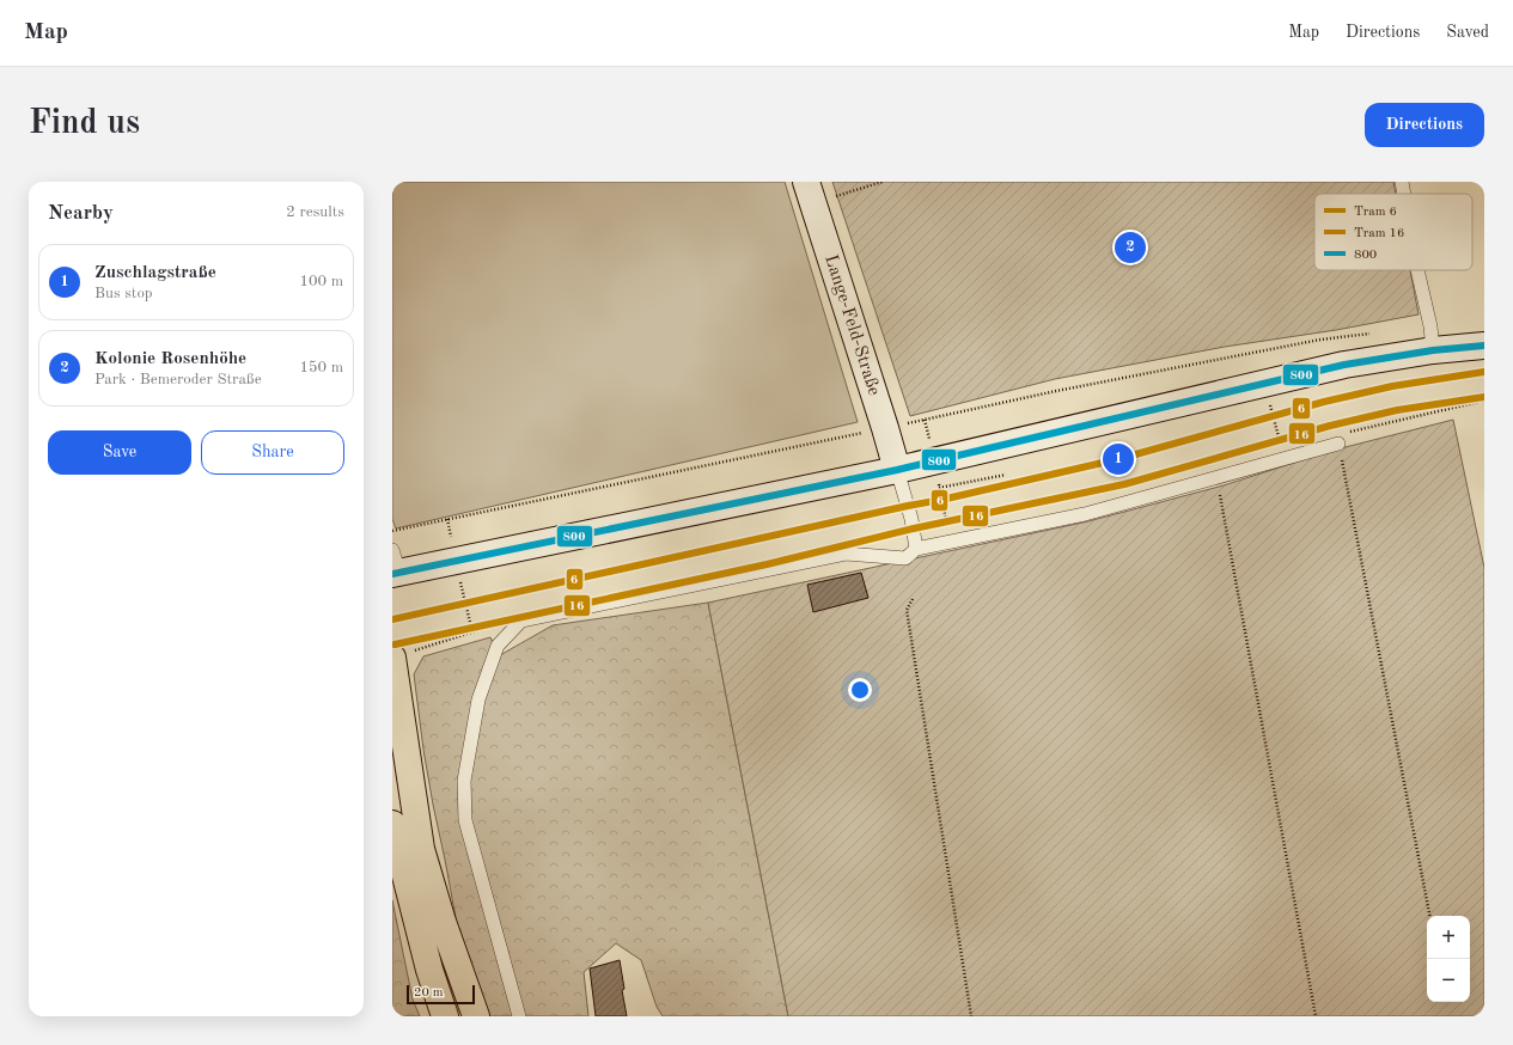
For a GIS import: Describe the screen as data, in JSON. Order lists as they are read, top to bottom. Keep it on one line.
{"streets":{"main road":["Lange-Feld-Straße"]},"lines":["transit line 800","tram line 6","tram line 16"],"legend":["Tram 6","Tram 16","800"],"scale_bar":"20 m","page":{"header":"Map","nav":["Map","Directions","Saved"],"buttons":["Directions",["Save","Share"]],"title":"Find us","heading":["Nearby","2 results"],"pins":["2","1"],"list":[{"mark":"1","name":"Zuschlagstraße","note":"Bus stop","value":"100 m"},{"mark":"2","name":"Kolonie Rosenhöhe","note":"Park · Bemeroder Straße","value":"150 m"}],"map_buttons":["+","−"],"scale":"20 m"}}
